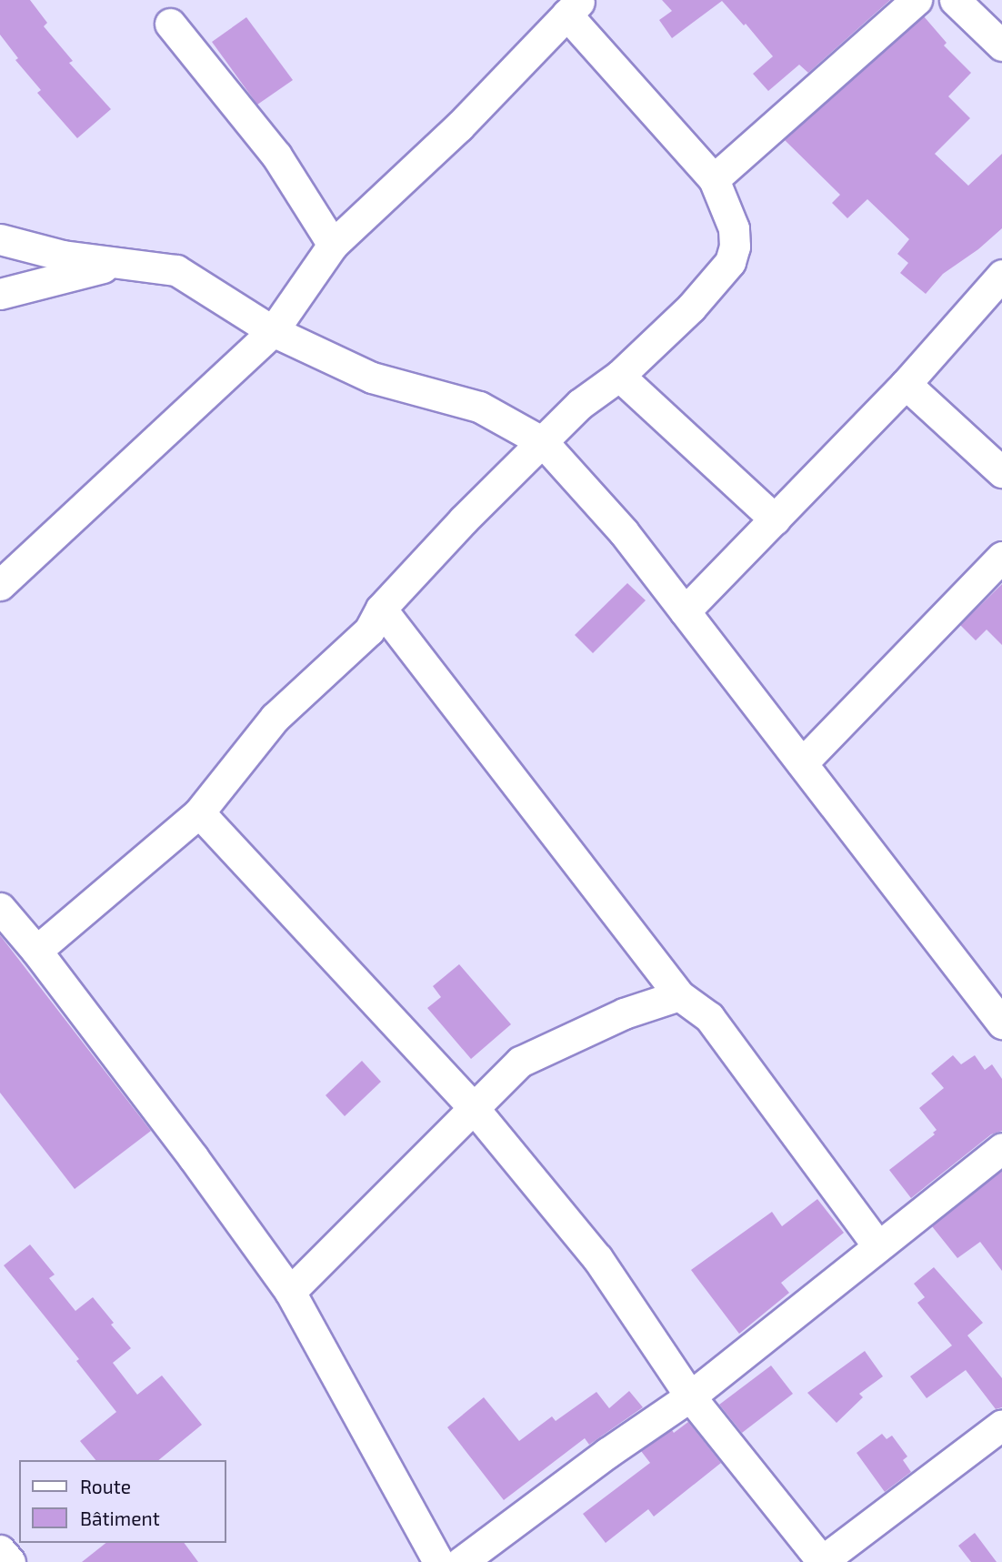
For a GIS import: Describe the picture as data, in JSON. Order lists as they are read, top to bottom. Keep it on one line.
{"legend":["Route","Bâtiment"]}
